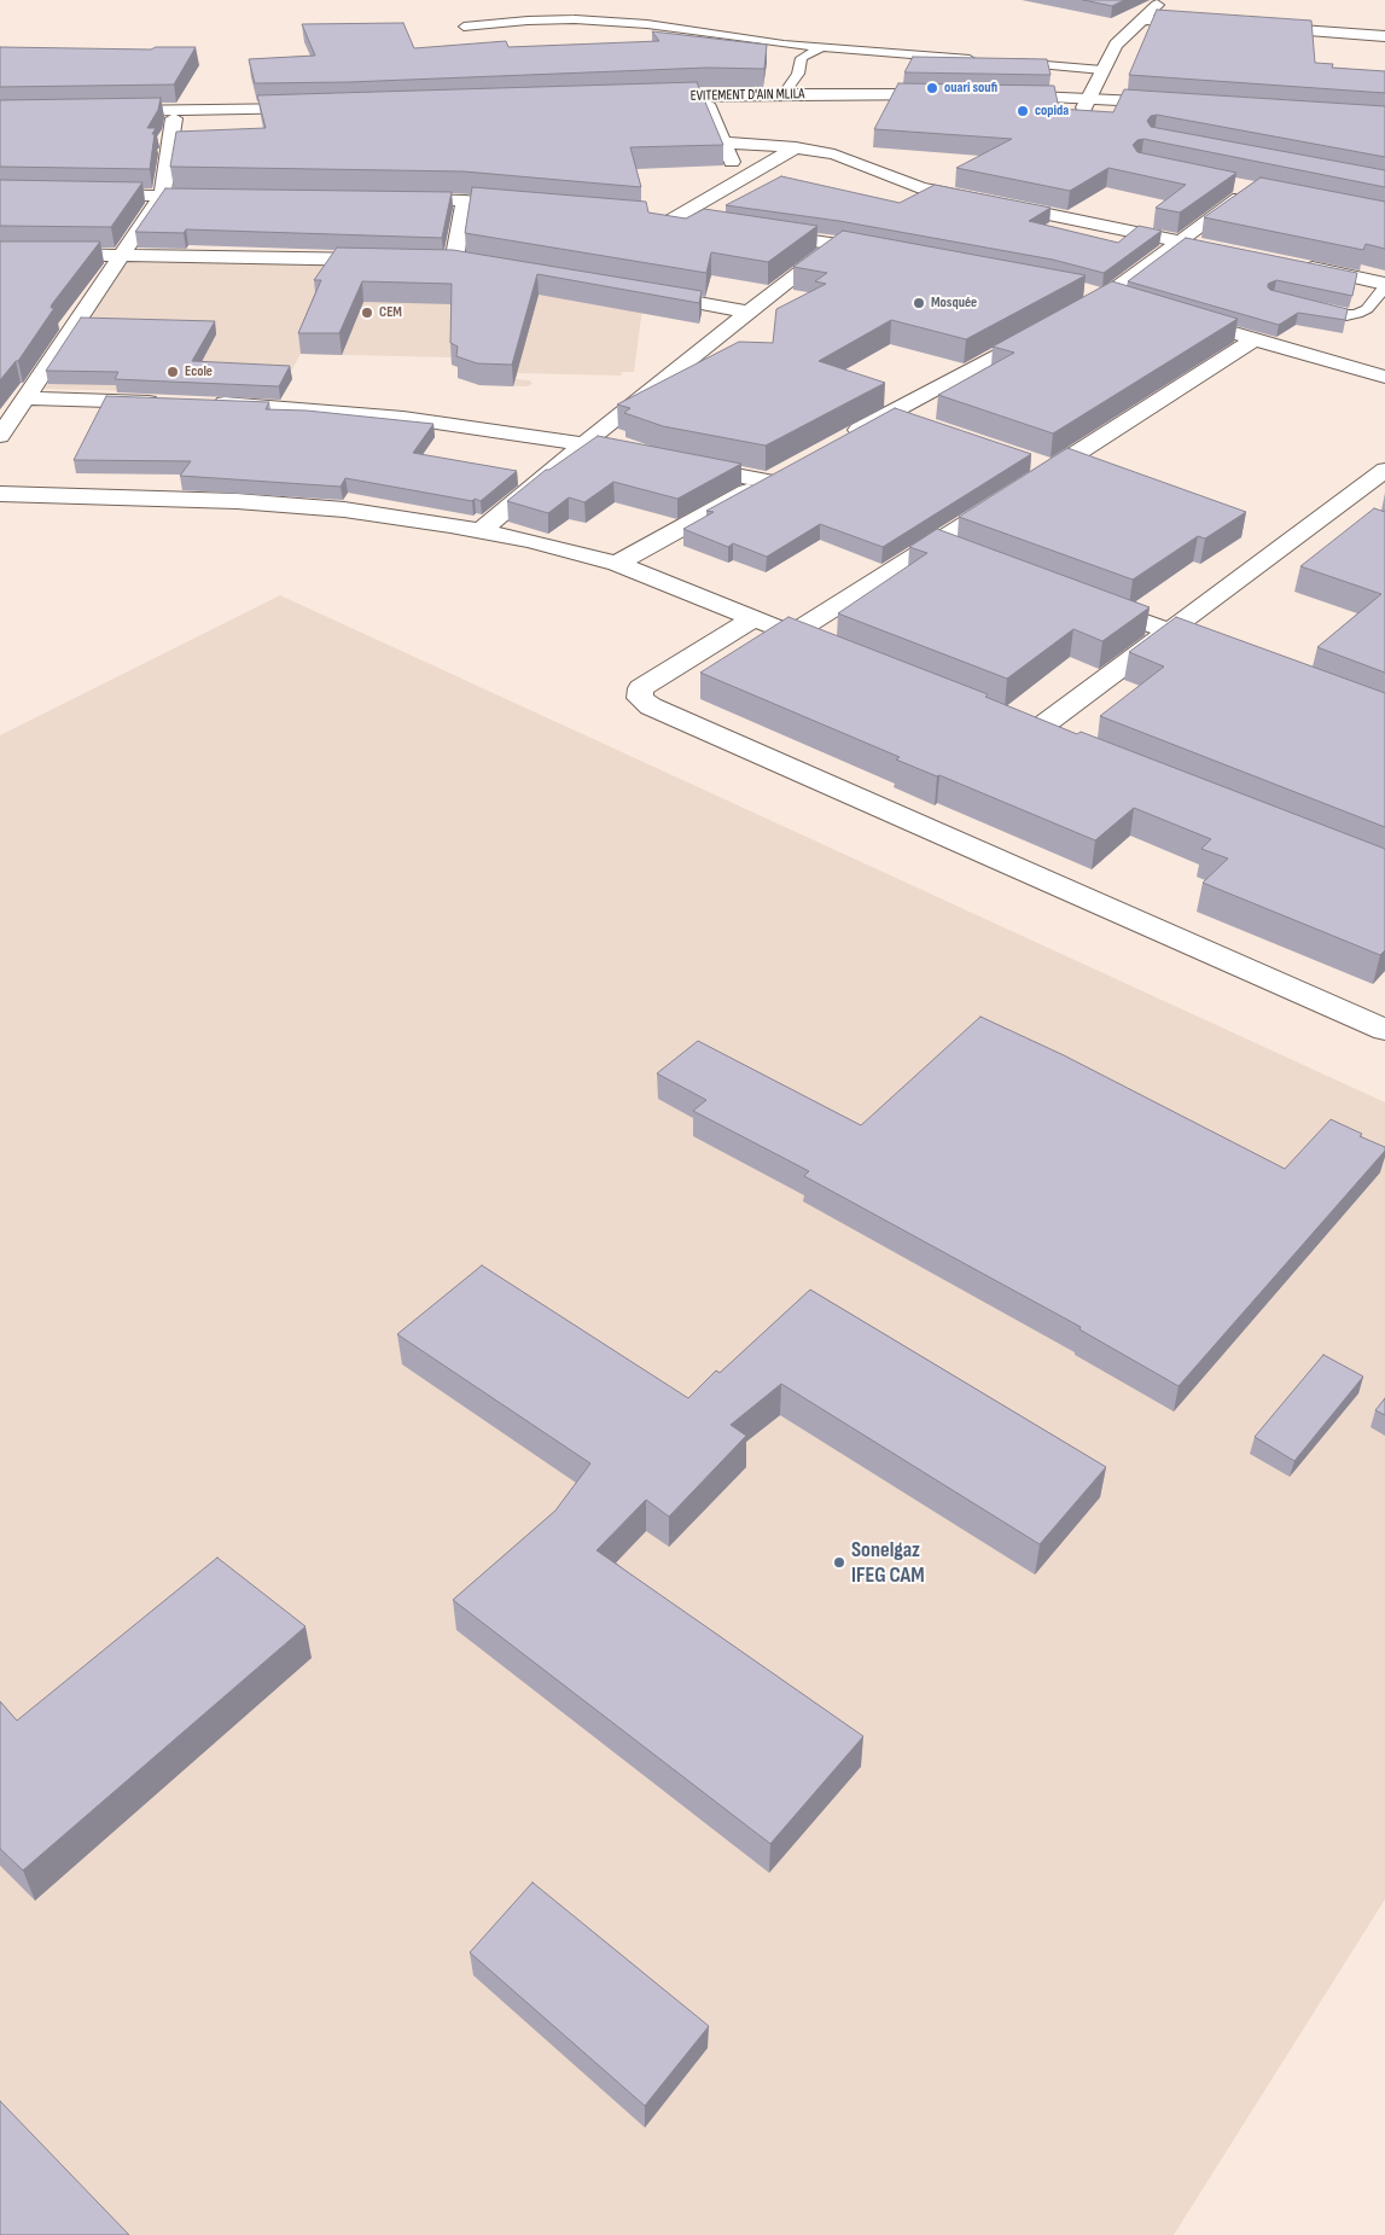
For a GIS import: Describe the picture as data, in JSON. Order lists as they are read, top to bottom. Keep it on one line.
{"streets":{"main road":["EVITEMENT D'AIN MLILA"]},"places":["ouari soufi","copida","Mosquée","CEM","Ecole","Sonelgaz IFEG CAM"]}
